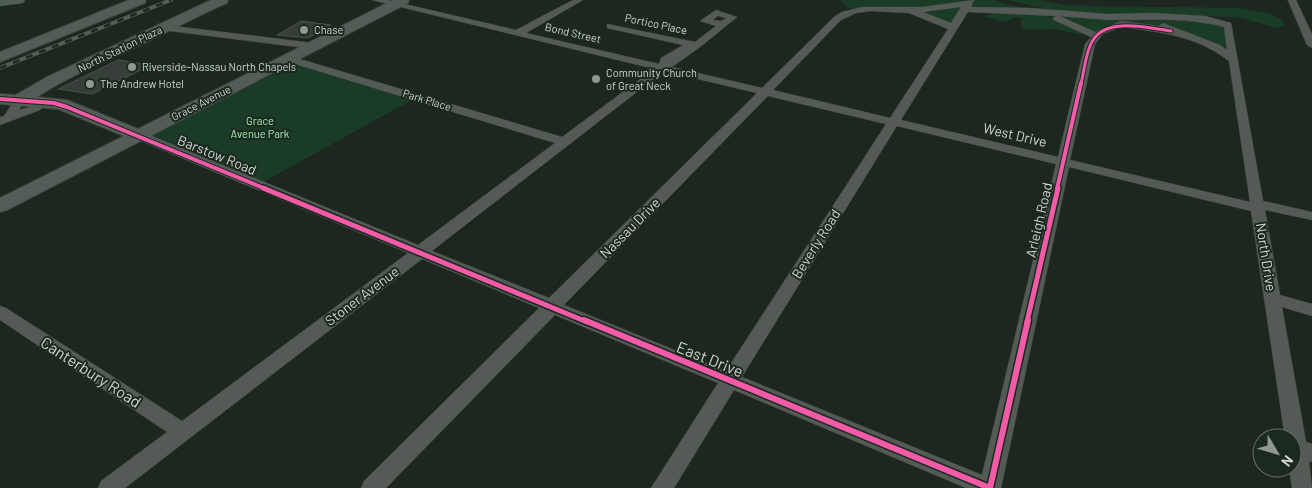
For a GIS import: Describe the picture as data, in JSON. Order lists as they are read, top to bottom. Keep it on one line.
{"streets":{"street":["Portico Place","Bond Street","North Station Plaza","Park Place","Grace Avenue","West Drive","Barstow Road","Arleigh Road","Nassau Drive","Beverly Road","North Drive","Stoner Avenue","East Drive","Canterbury Road"]},"crossings":[["Portico Place","Stoner Avenue"],["Bond Street","Grace Avenue"],["Bond Street","West Drive"],["Bond Street","Nassau Drive"],["Bond Street","Stoner Avenue"],["North Station Plaza","Barstow Road"],["Park Place","Grace Avenue"],["Park Place","Stoner Avenue"],["Grace Avenue","Barstow Road"],["West Drive","Arleigh Road"],["West Drive","Nassau Drive"],["West Drive","Beverly Road"],["West Drive","North Drive"],["Barstow Road","Stoner Avenue"],["Barstow Road","East Drive"],["Arleigh Road","East Drive"],["Nassau Drive","Beverly Road"],["Nassau Drive","East Drive"],["Beverly Road","East Drive"],["Stoner Avenue","East Drive"],["Stoner Avenue","Canterbury Road"]],"parks":["Grace Avenue Park"],"places":["Chase","Riverside–Nassau North Chapels","Community Church of Great Neck","The Andrew Hotel"],"north":"bottom right"}
